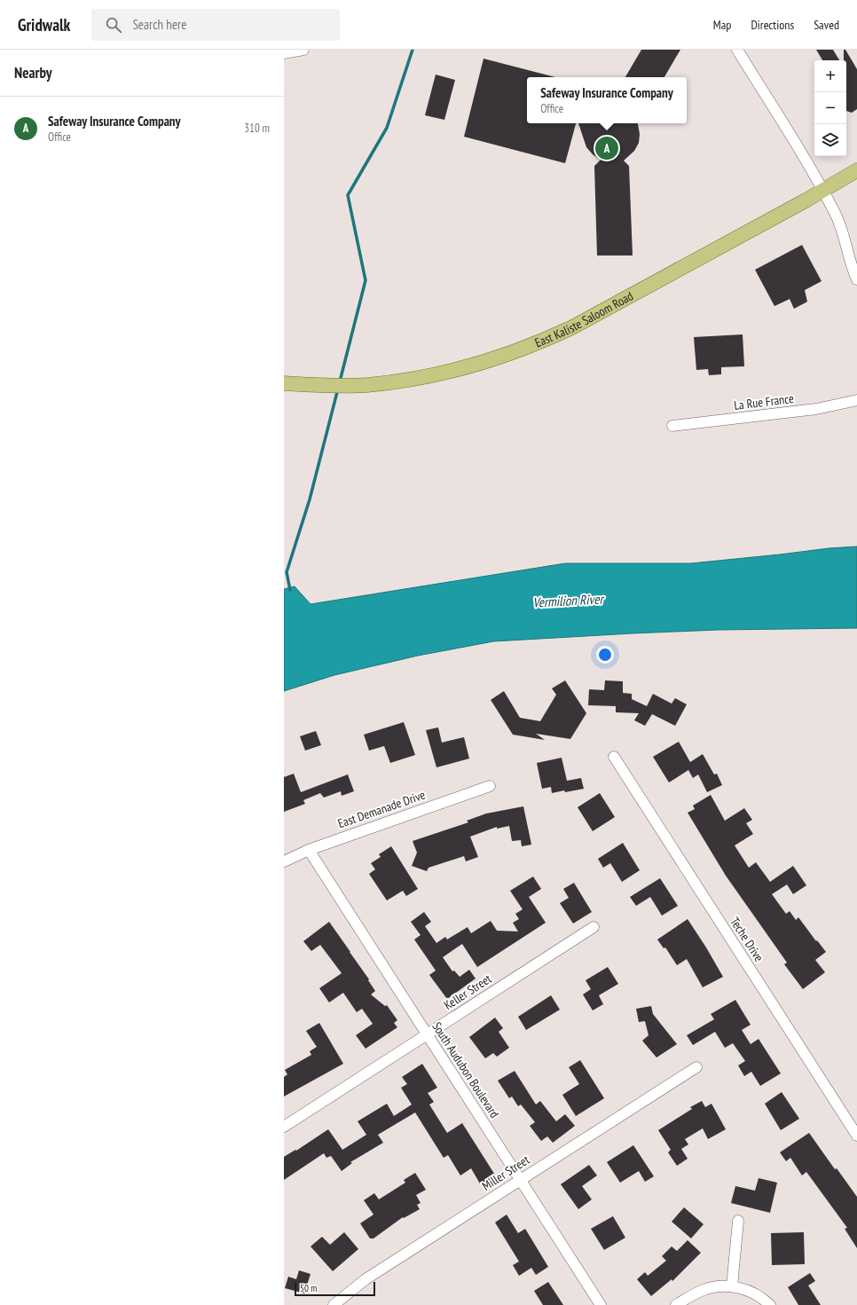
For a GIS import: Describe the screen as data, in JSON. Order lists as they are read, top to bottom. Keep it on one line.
{"streets":{"main road":["East Kaliste Saloom Road"],"street":["La Rue France","East Demanade Drive","Teche Drive","Keller Street","South Audubon Boulevard","Miller Street"]},"crossings":[["East Demanade Drive","South Audubon Boulevard"],["Keller Street","South Audubon Boulevard"],["South Audubon Boulevard","Miller Street"]],"water":["Vermilion River"],"scale_bar":"50 m","page":{"header":"Gridwalk","search":"Search here","nav":["Map","Directions","Saved"],"heading":"Nearby","map_buttons":["+","−"],"popup":["Safeway Insurance Company","Office"],"list":[{"mark":"A","name":"Safeway Insurance Company","note":"Office","value":"310 m"}],"pins":"A","scale":"50 m"}}
